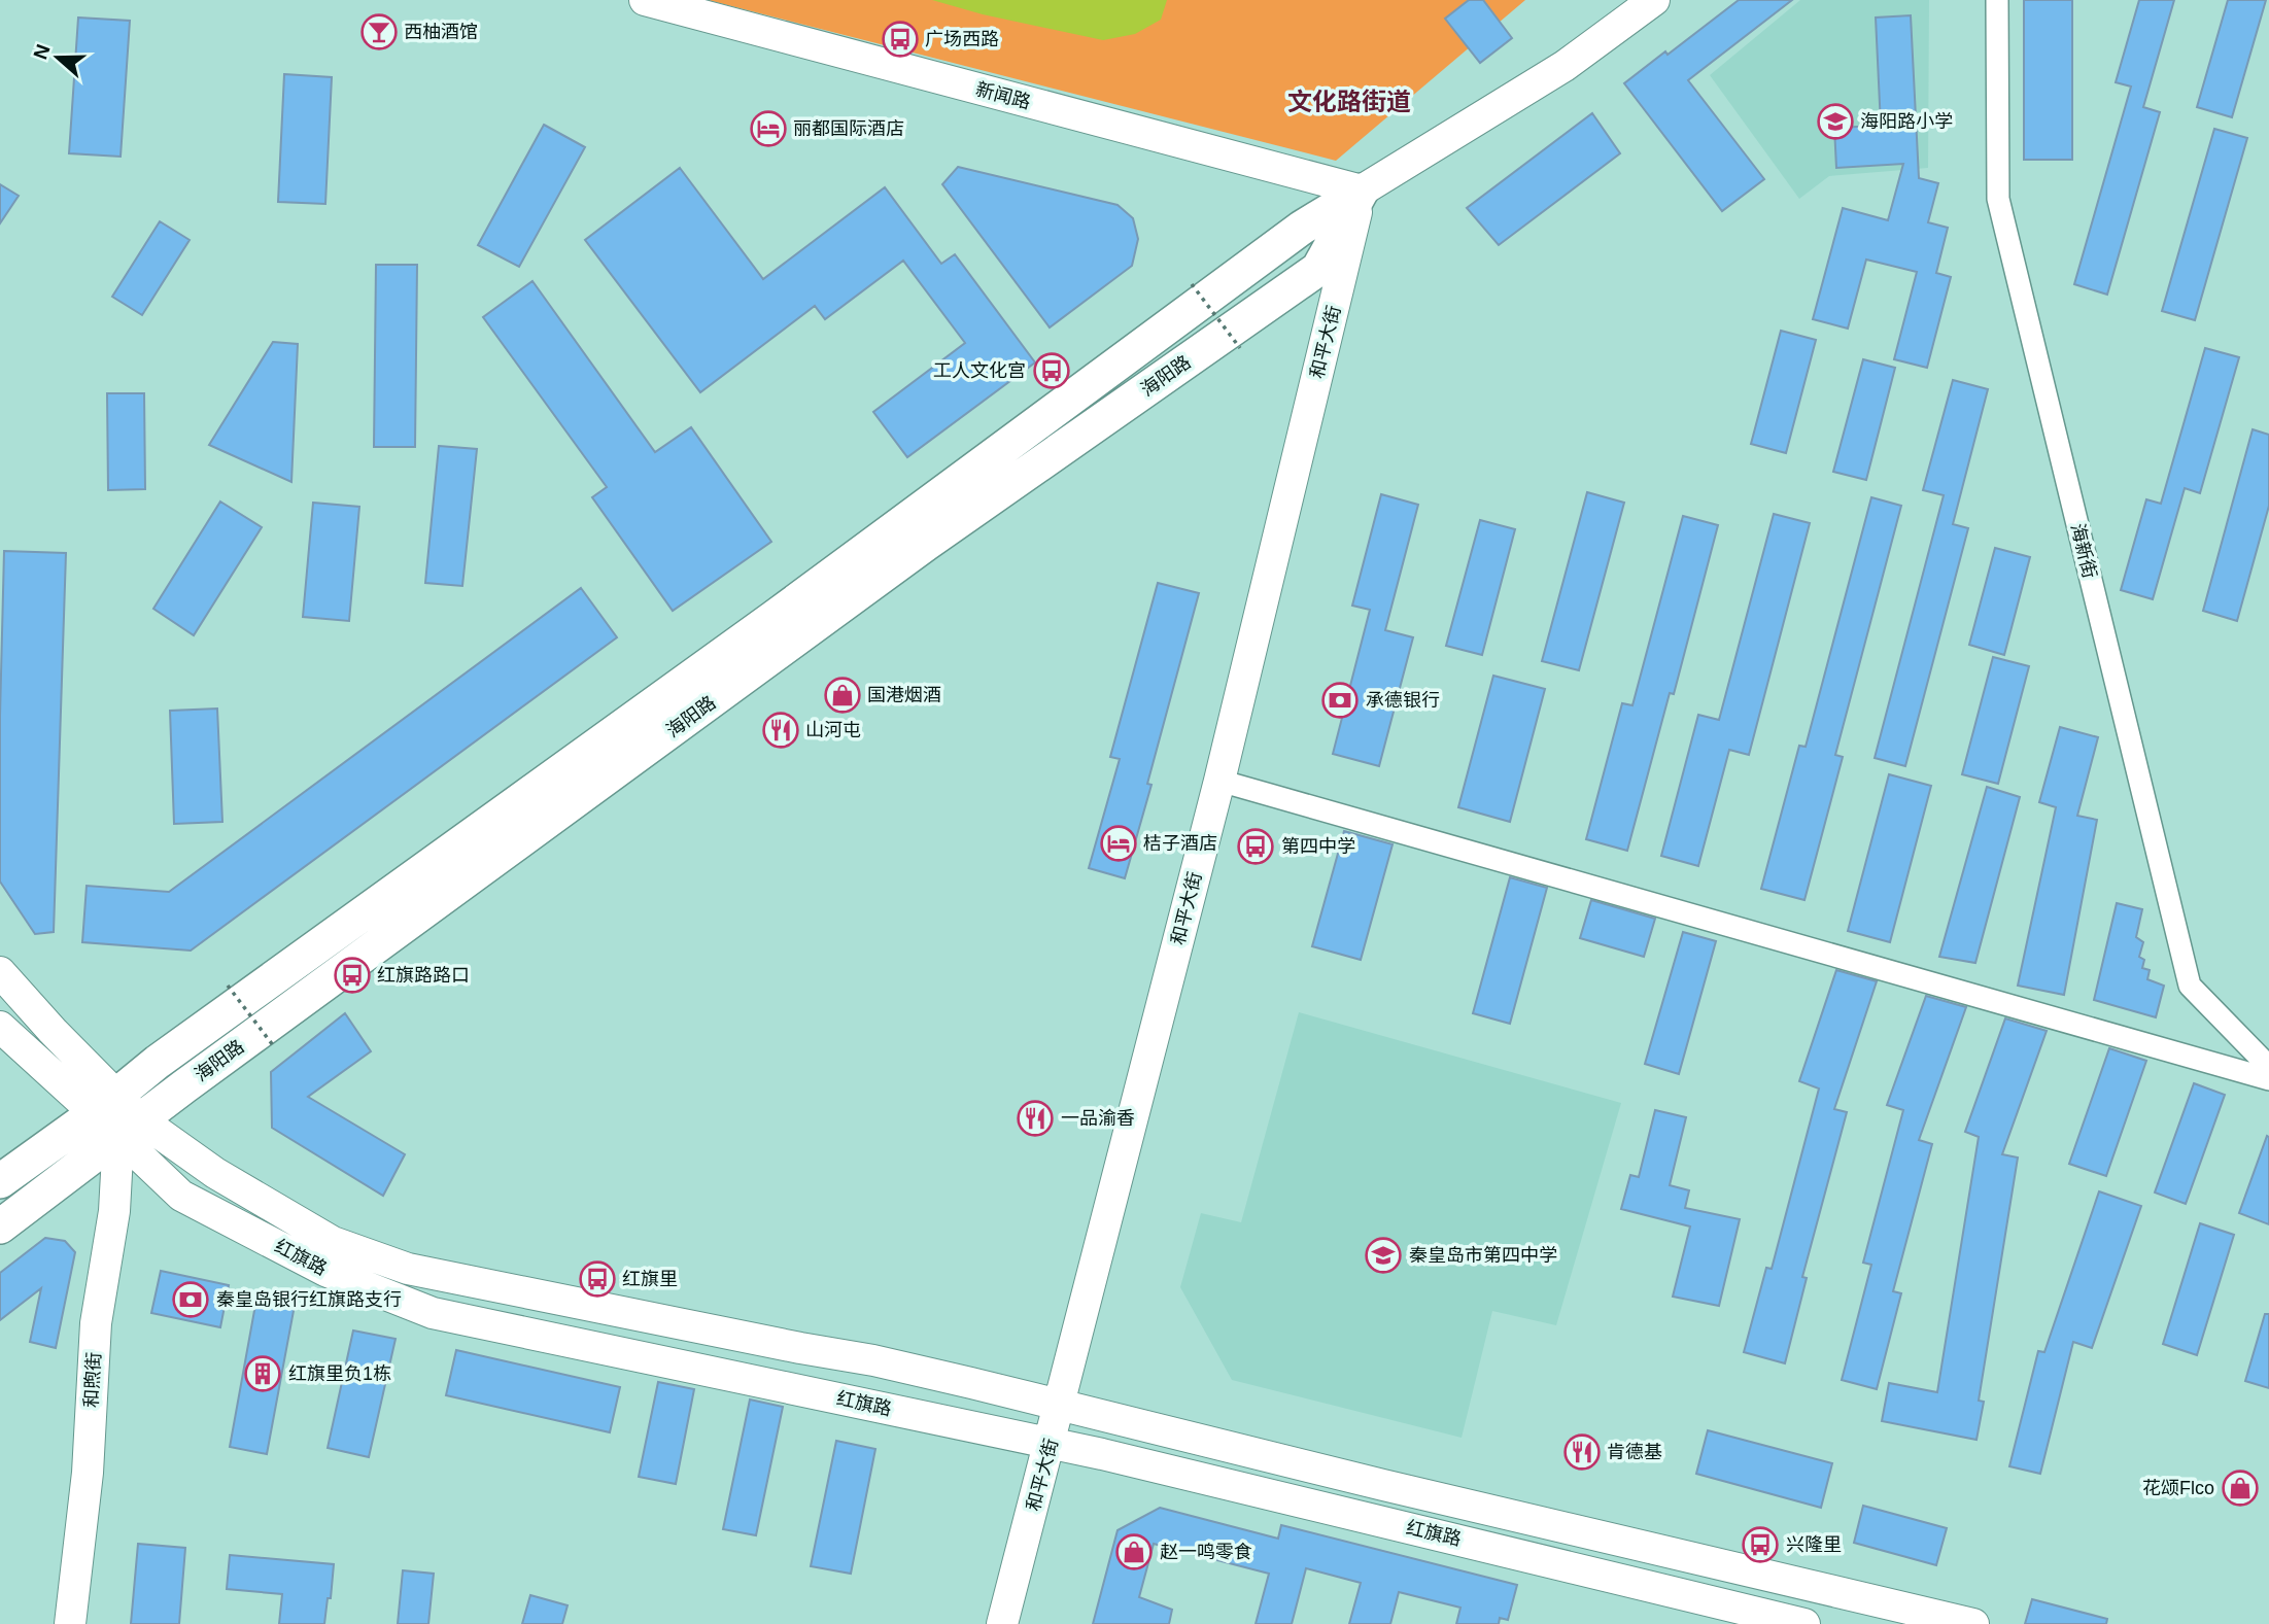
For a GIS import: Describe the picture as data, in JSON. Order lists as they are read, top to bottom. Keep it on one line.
{"streets":{"main road":["新闻路","和平大街","海阳路","红旗路","和煦街"],"street":["海新街"]},"crossings":[["新闻路","和平大街"],["新闻路","海阳路"],["和平大街","海阳路"],["和平大街","红旗路"],["海阳路","红旗路"],["海阳路","和煦街"],["红旗路","和煦街"]],"districts":["文化路街道"],"places":{"bar":["西柚酒馆"],"bus stop":["广场西路","工人文化宫","第四中学","红旗路路口","红旗里","兴隆里"],"school or university":["海阳路小学","秦皇岛市第四中学"],"hotel":["丽都国际酒店","桔子酒店"],"shop":["国港烟酒","花颂Flco","赵一鸣零食"],"bank":["承德银行","秦皇岛银行红旗路支行"],"restaurant":["山河屯","一品渝香","肯德基"],"building":["红旗里负1栋"]},"north":"left"}
